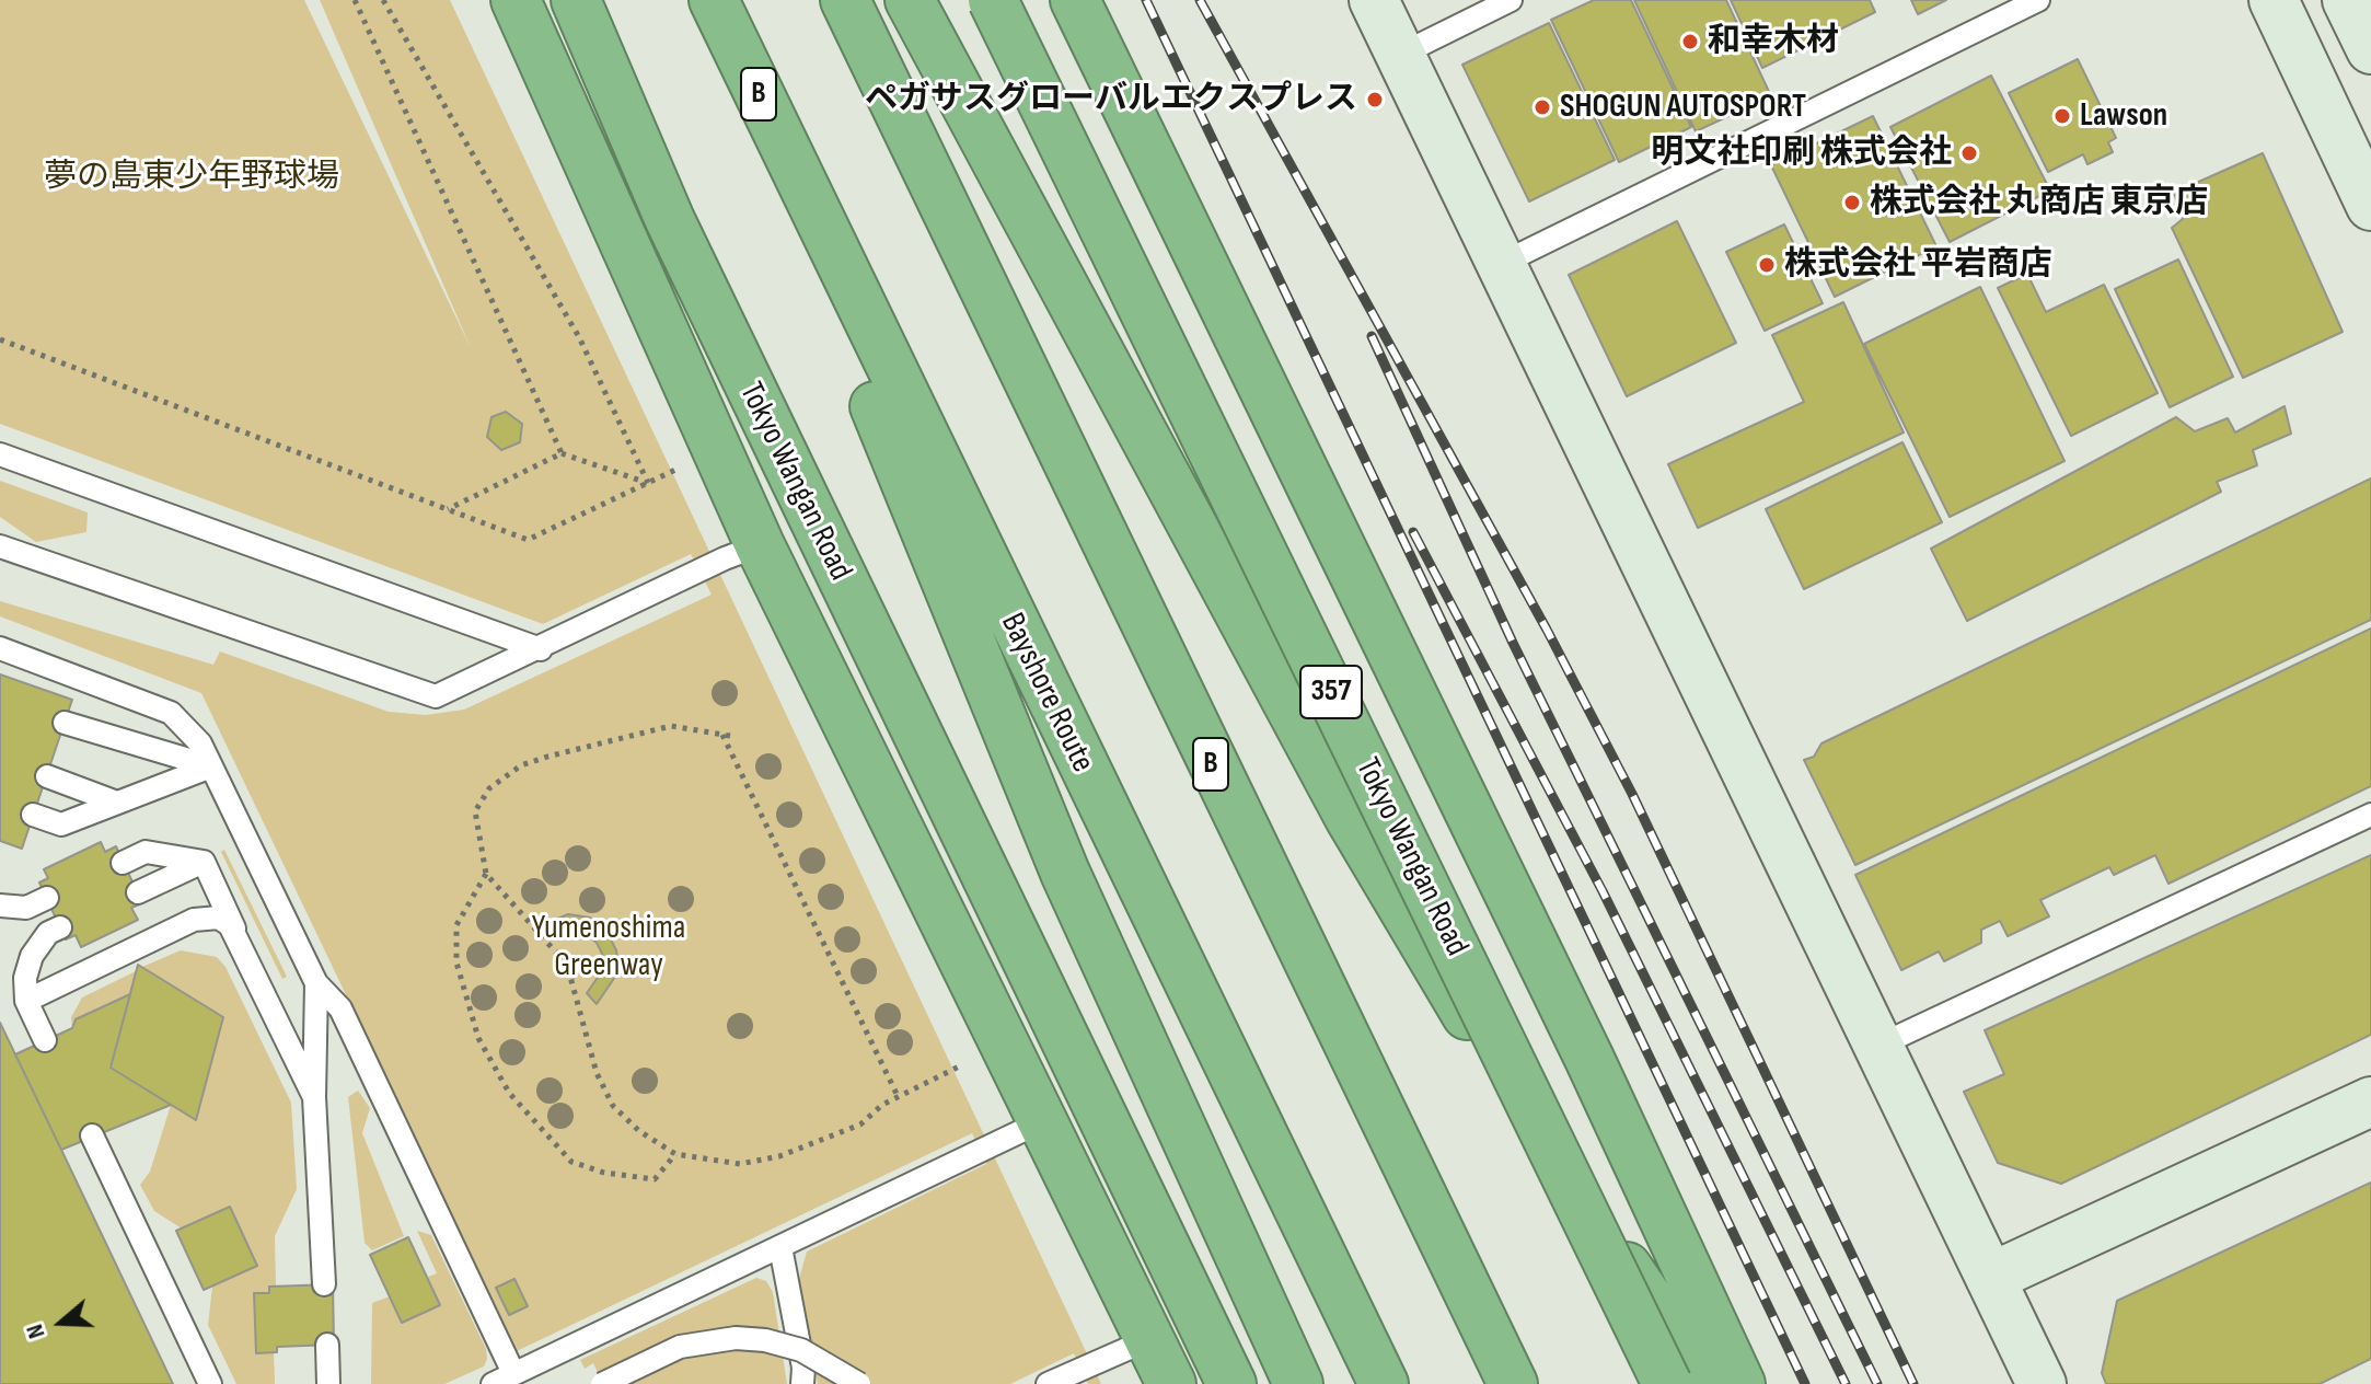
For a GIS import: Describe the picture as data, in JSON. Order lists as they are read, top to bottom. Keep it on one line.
{"streets":{"highway":["B","Tokyo Wangan Road","357","Bayshore Route"]},"parks":["夢の島東少年野球場","Yumenoshima Greenway"],"places":["和幸木材","ペガサスグローバルエクスプレス","SHOGUN AUTOSPORT","Lawson","明文社印刷 株式会社","株式会社 丸商店 東京店","株式会社 平岩商店"],"north":"left"}
